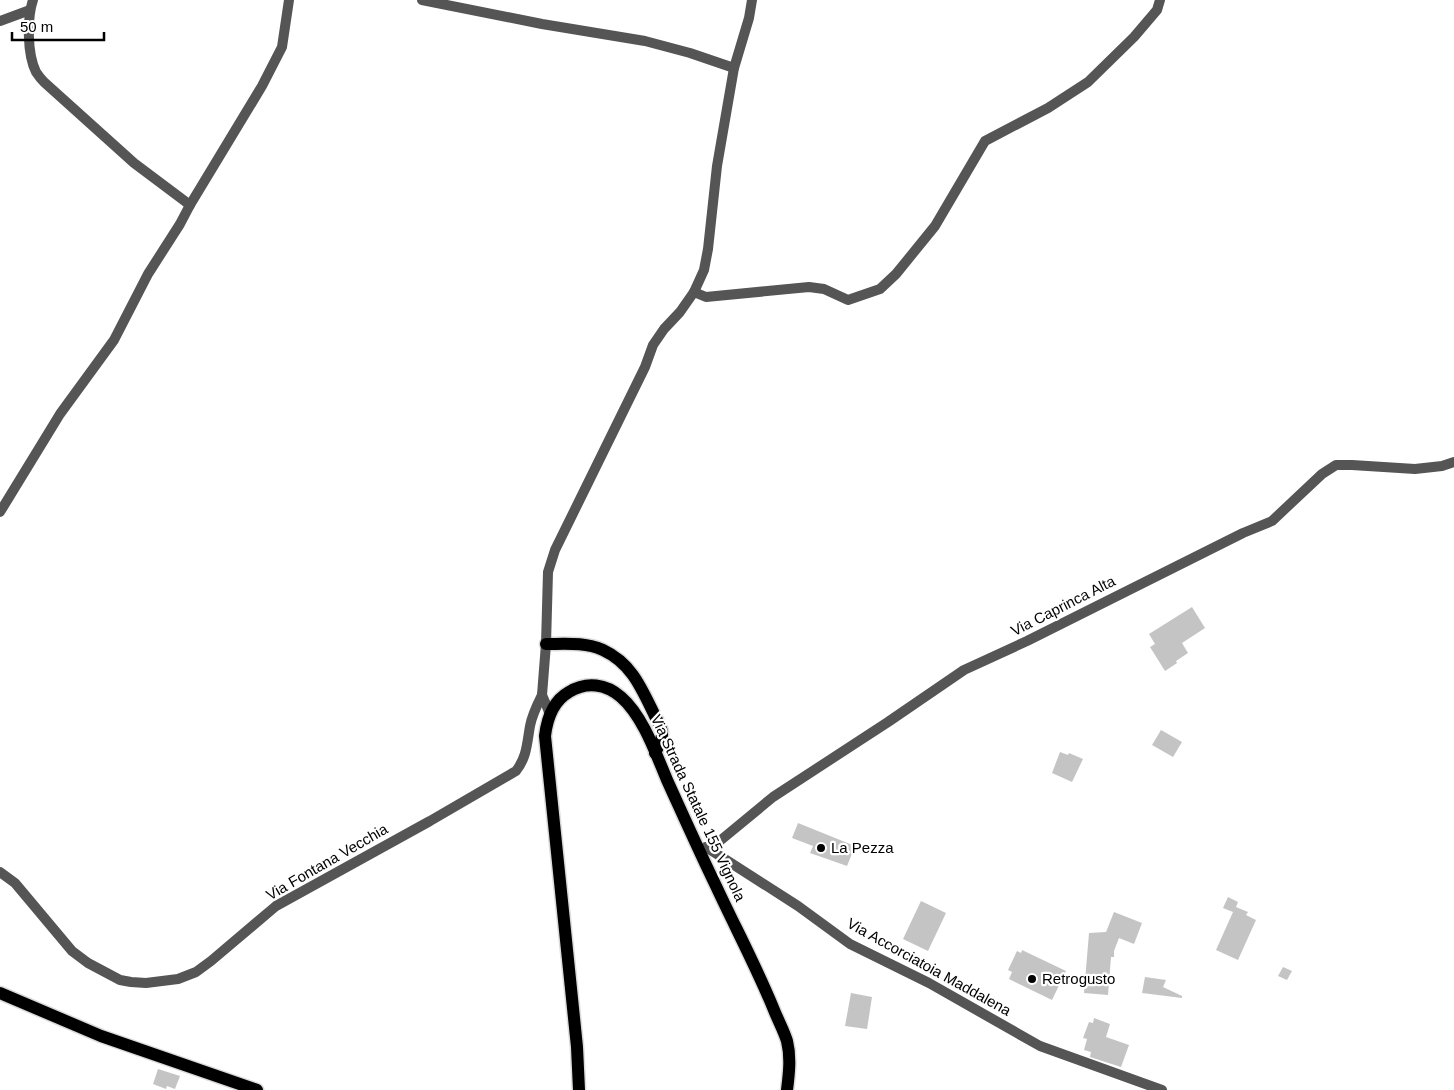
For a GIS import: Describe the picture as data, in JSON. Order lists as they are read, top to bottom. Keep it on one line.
{"streets":{"main road":["Via Strada Statale 155 Vignola"],"street":["Via Caprinca Alta","Via Fontana Vecchia","Via Accorciatoia Maddalena"]},"crossings":[["Via Caprinca Alta","Via Accorciatoia Maddalena"],["Via Strada Statale 155 Vignola","Via Accorciatoia Maddalena"]],"places":["La Pezza","Retrogusto"],"scale_bar":"50 m"}
